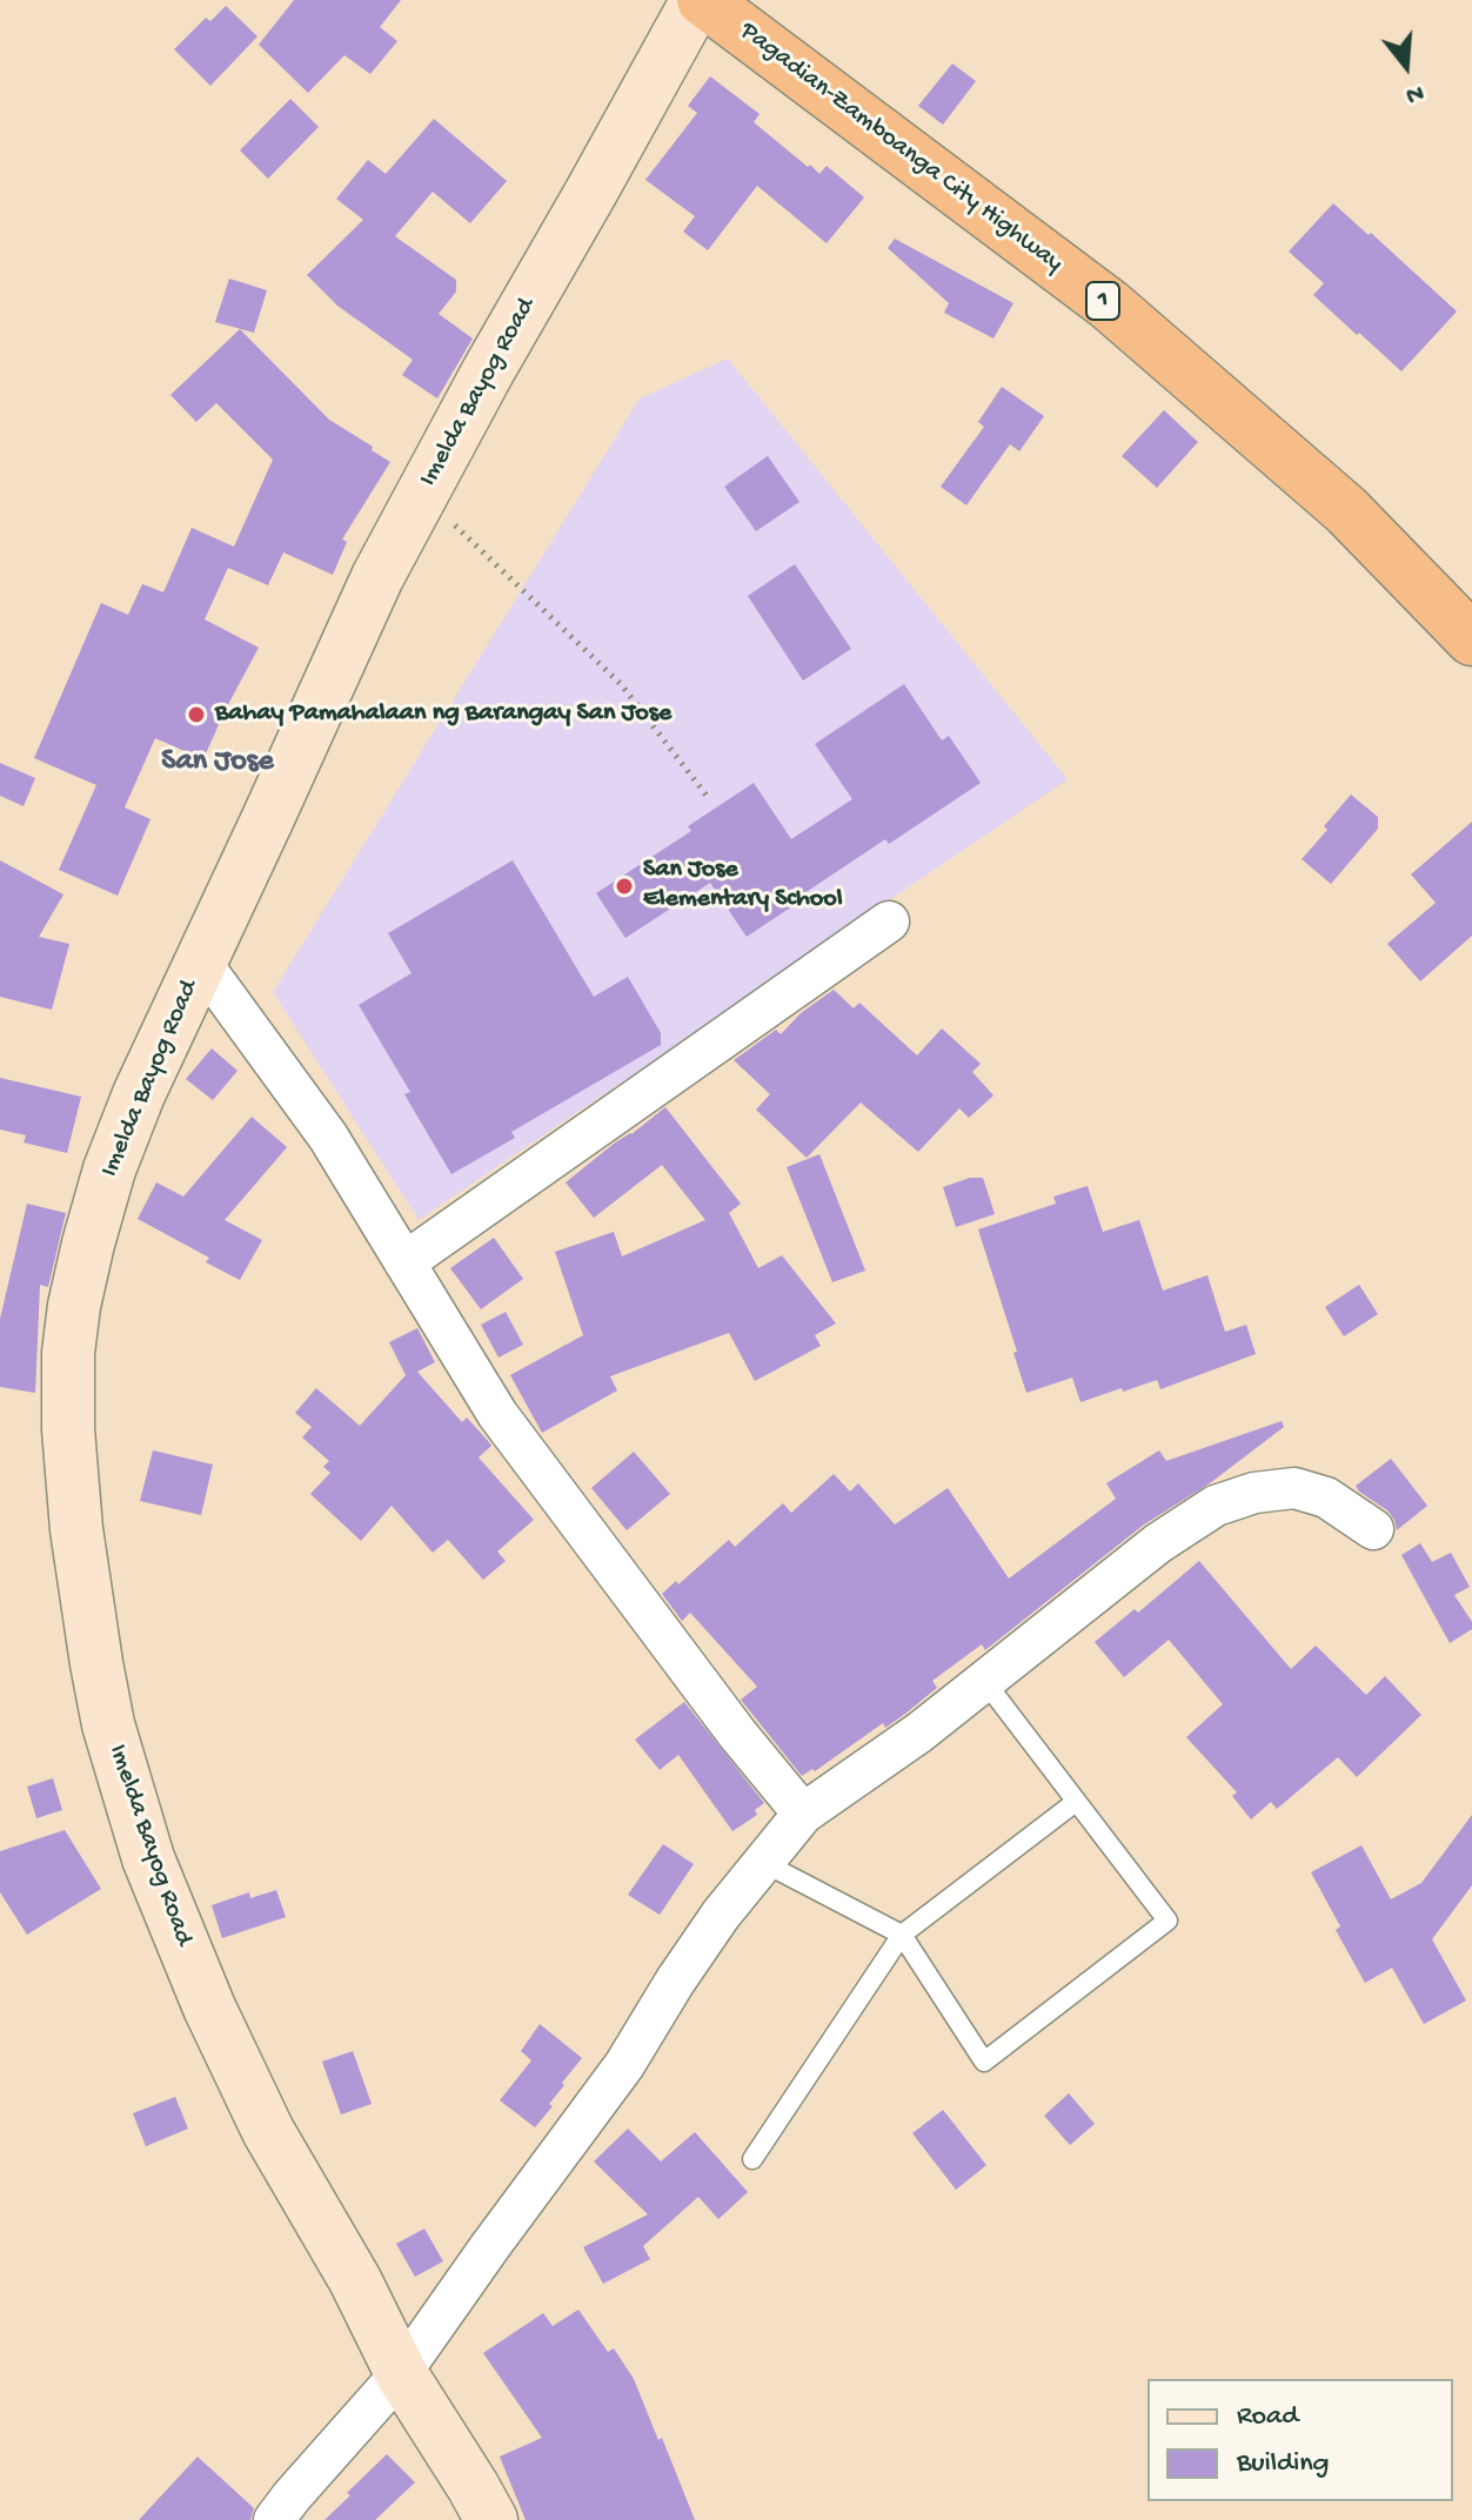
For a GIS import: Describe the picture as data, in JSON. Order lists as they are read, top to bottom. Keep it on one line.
{"streets":{"highway":["Pagadian-Zamboanga City Highway","1"],"main road":["Imelda Bayog Road"]},"crossings":[["Pagadian-Zamboanga City Highway","Imelda Bayog Road"]],"districts":["San Jose"],"places":["Bahay Pamahalaan ng Barangay San Jose","San Jose Elementary School"],"legend":["Road","Building"],"north":"bottom"}
